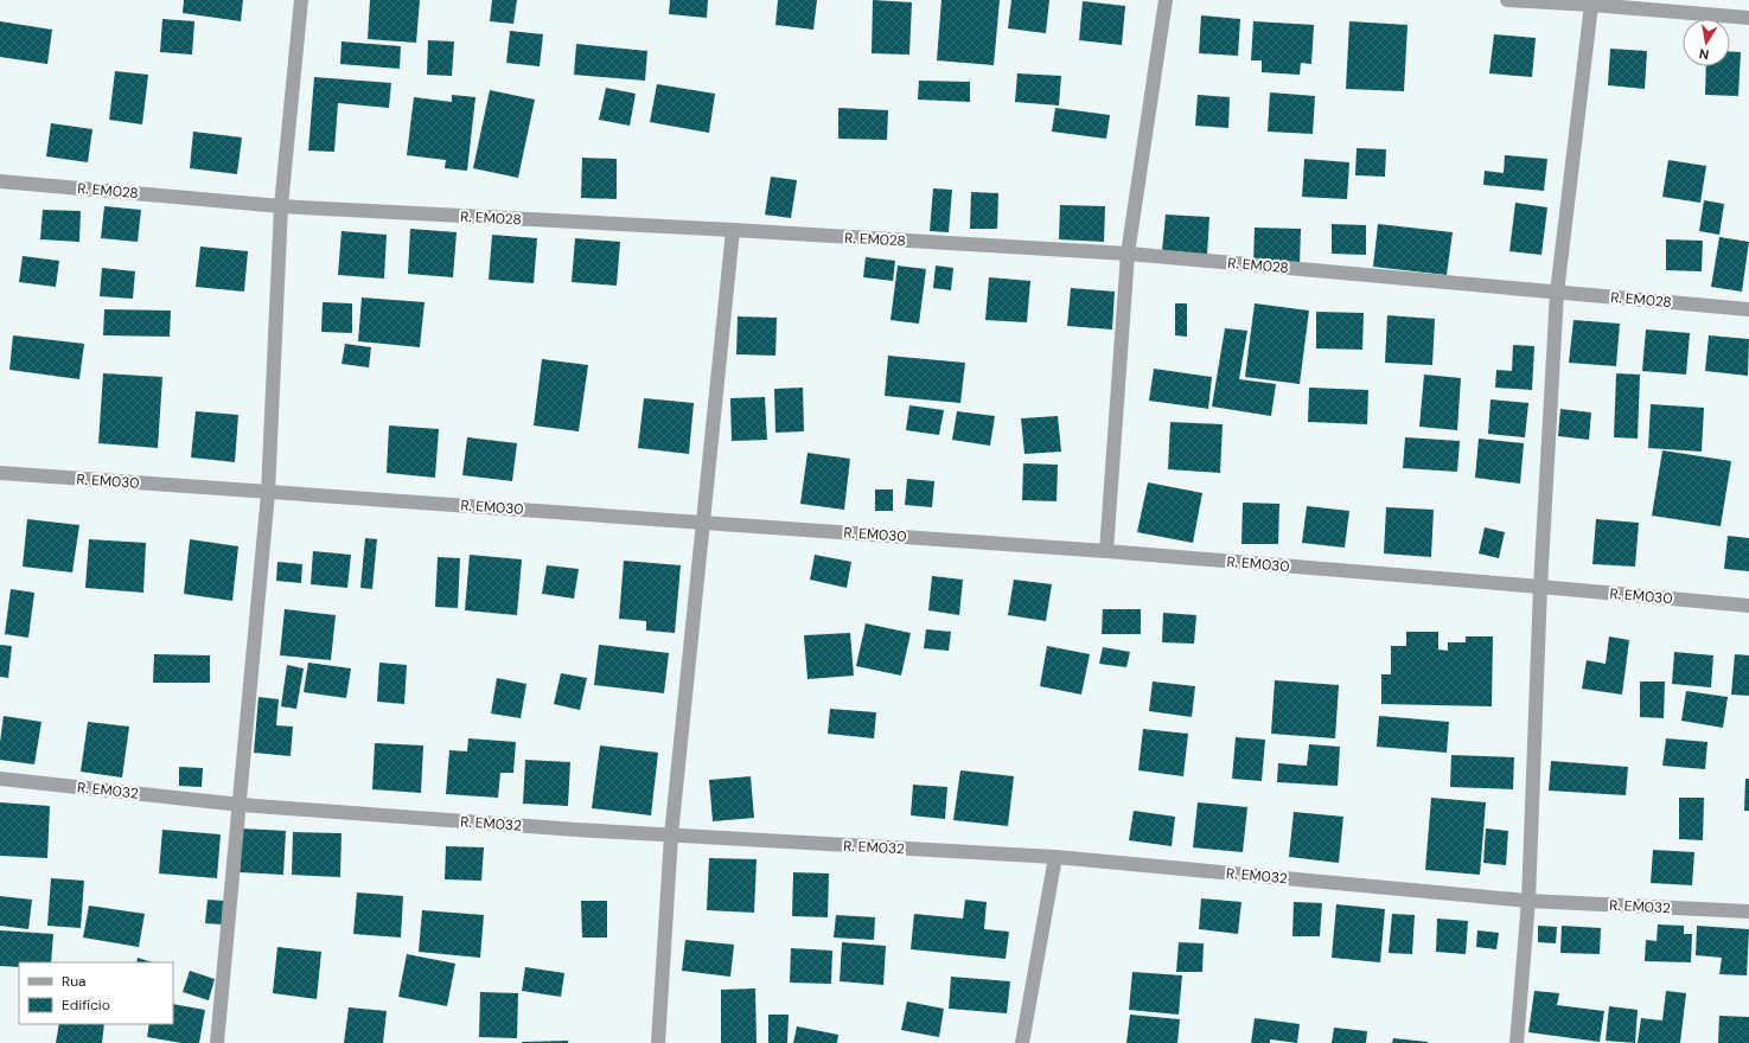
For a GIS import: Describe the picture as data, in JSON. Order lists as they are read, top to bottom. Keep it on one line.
{"streets":{"street":["R. EM028","R. EM030","R. EM032"]},"legend":["Rua","Edifício"],"north":"bottom"}
